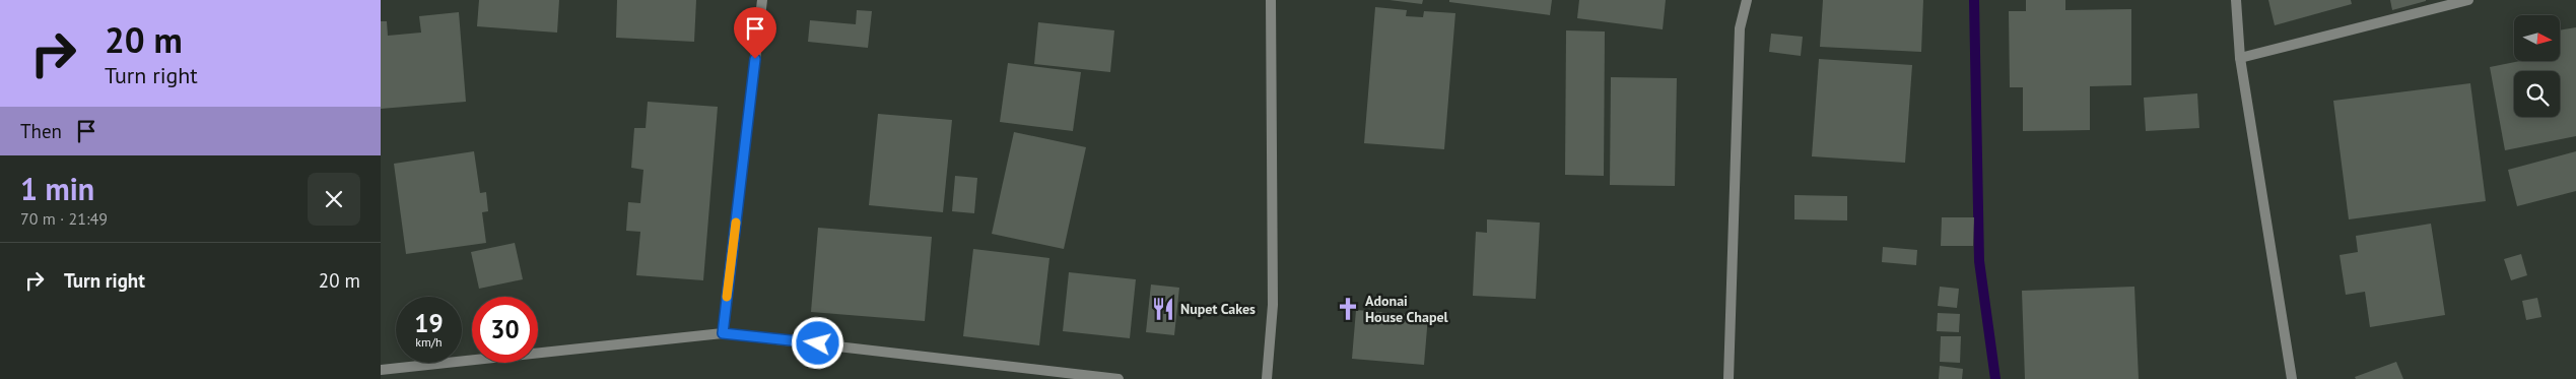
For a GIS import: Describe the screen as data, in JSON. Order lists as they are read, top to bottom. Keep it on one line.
{"places":{"restaurant":["Nupet Cakes"],"church":["Adonai House Chapel"]},"north":"right","page":{"turn":["20 m","Turn right"],"then":"Then","heading":["1 min","70 m · 21:49"],"list":[{"name":"Turn right","value":"20 m"}],"speed":"19 km/h","limit":"30"}}
